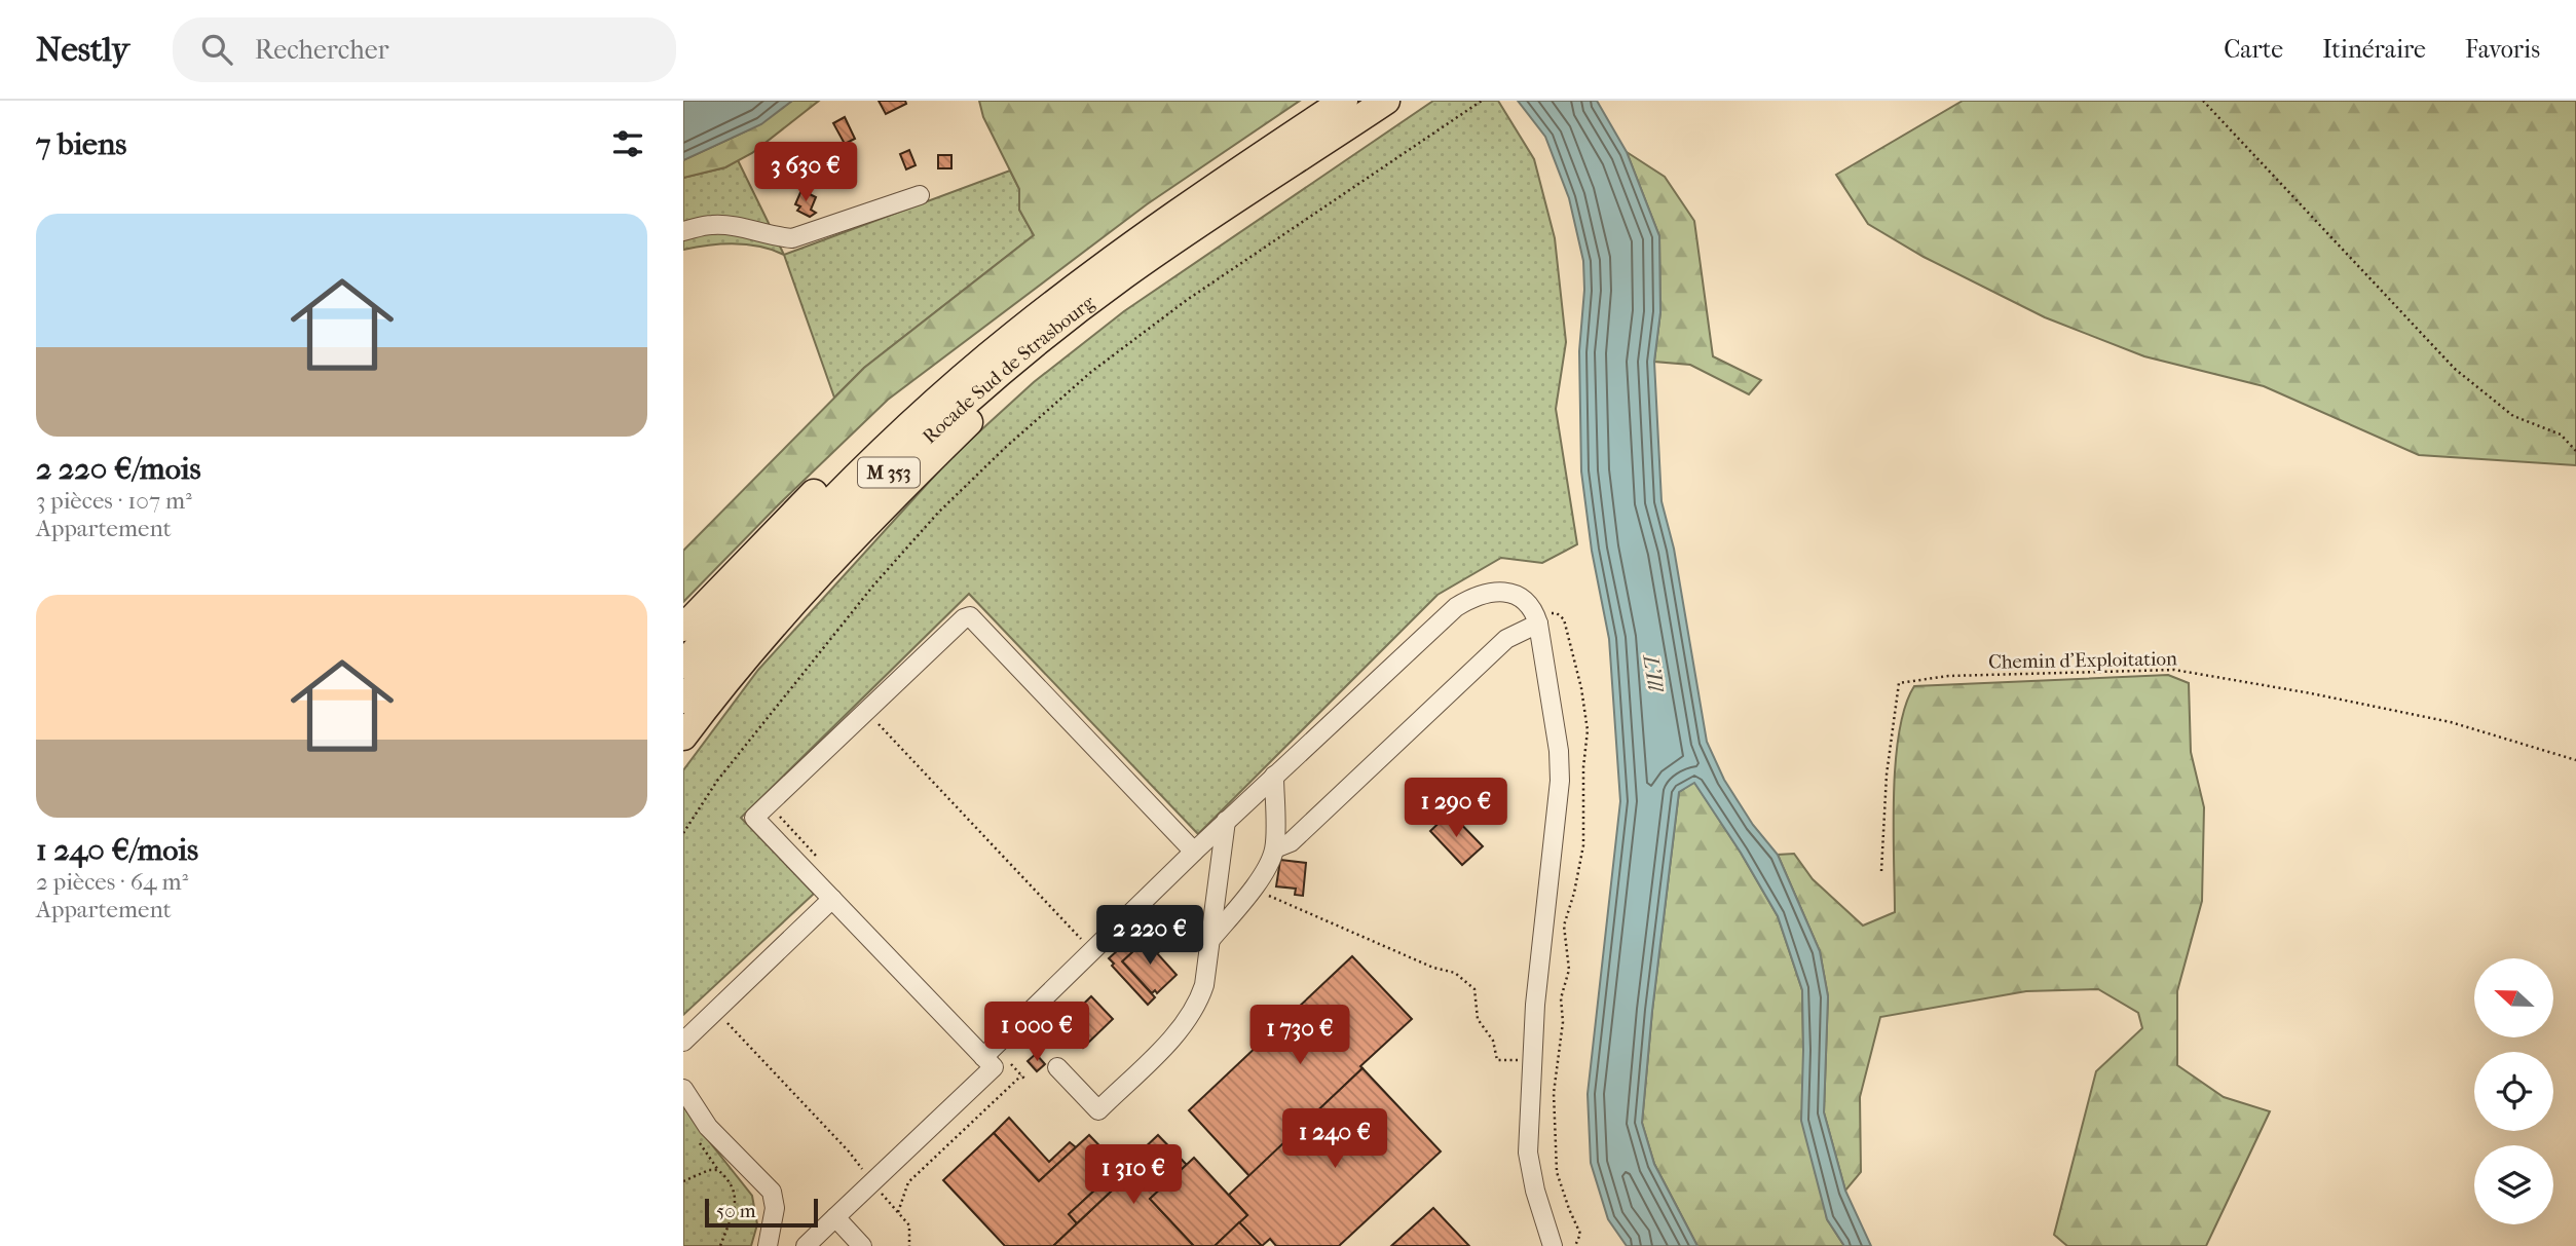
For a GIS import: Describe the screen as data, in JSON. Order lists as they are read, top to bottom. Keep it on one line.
{"streets":{"highway":["Rocade Sud de Strasbourg","M 353"],"path":["Chemin d'Exploitation"]},"water":["L'Ill"],"scale_bar":"50 m","north":"left","page":{"header":"Nestly","search":"Rechercher","nav":["Carte","Itinéraire","Favoris"],"heading":"7 biens","price":["3 630 €","1 290 €","2 220 €","1 000 €","1 730 €","1 240 €","1 310 €"],"list":[{"name":"2 220 €/mois","note":"3 pièces · 107 m² · Appartement"},{"name":"1 240 €/mois","note":"2 pièces · 64 m² · Appartement"}],"scale":"50 m"}}
